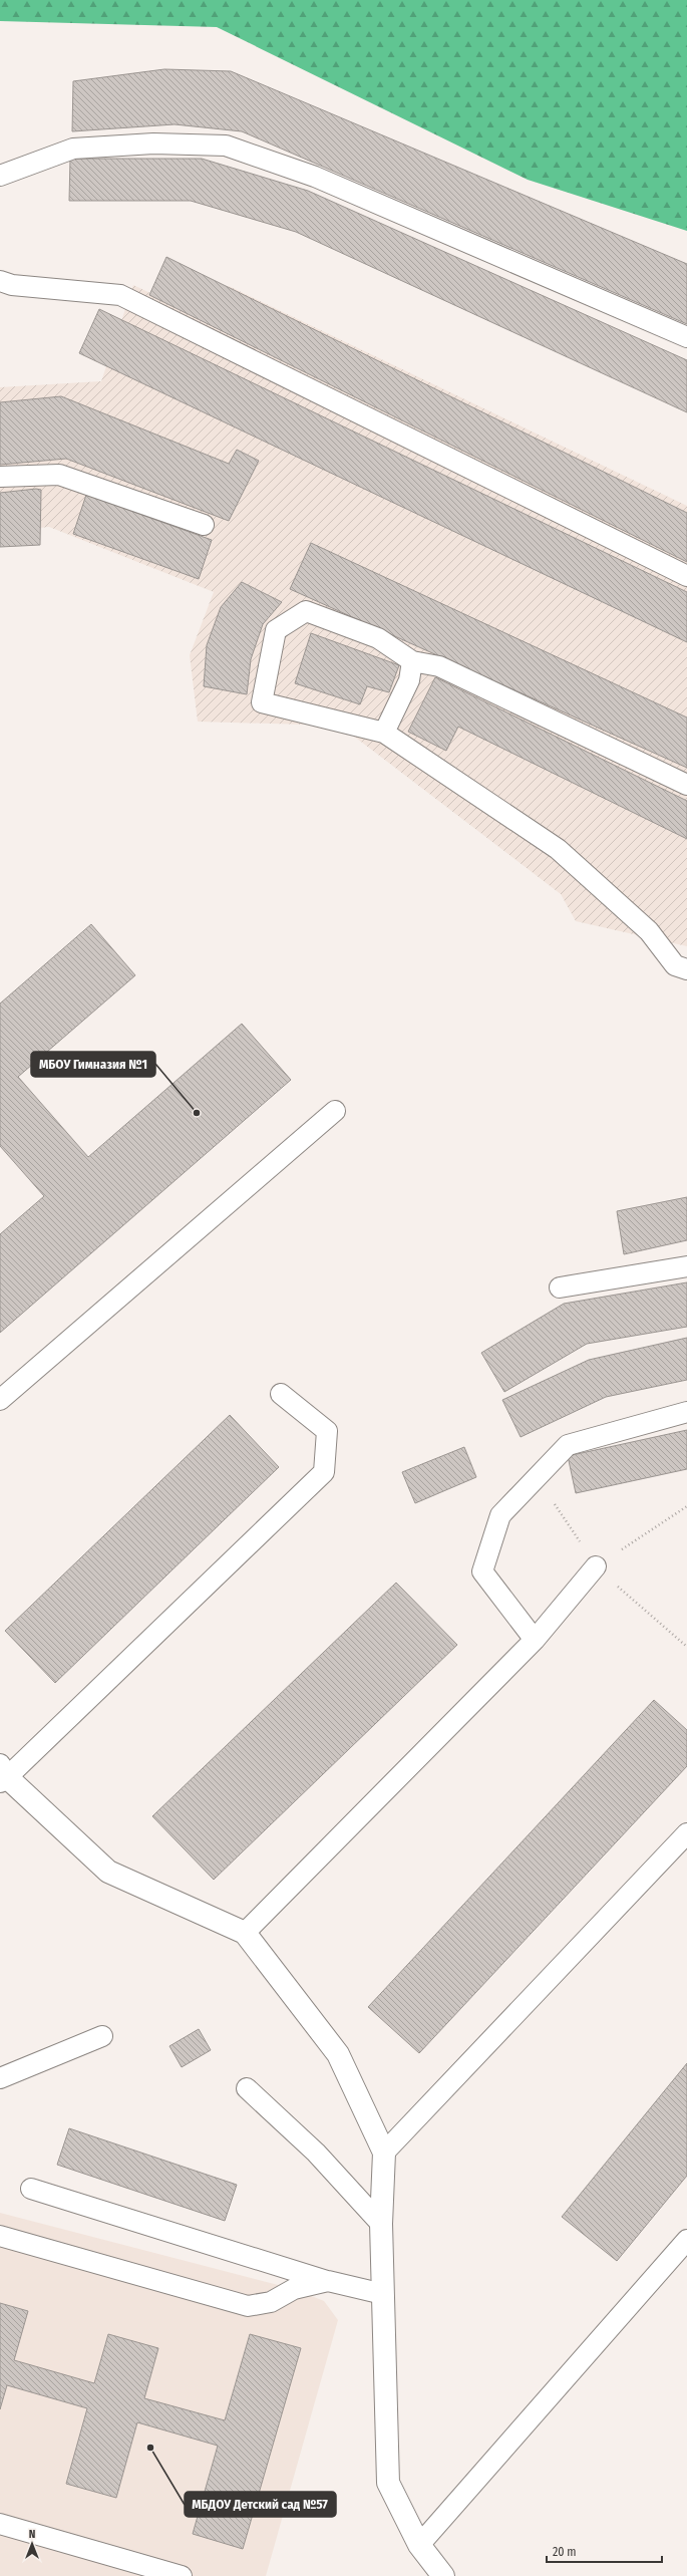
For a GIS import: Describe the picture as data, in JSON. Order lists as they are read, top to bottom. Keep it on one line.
{"places":["МБОУ Гимназия №1","МБДОУ Детский сад №57"],"scale_bar":"20 m","north":"top"}
